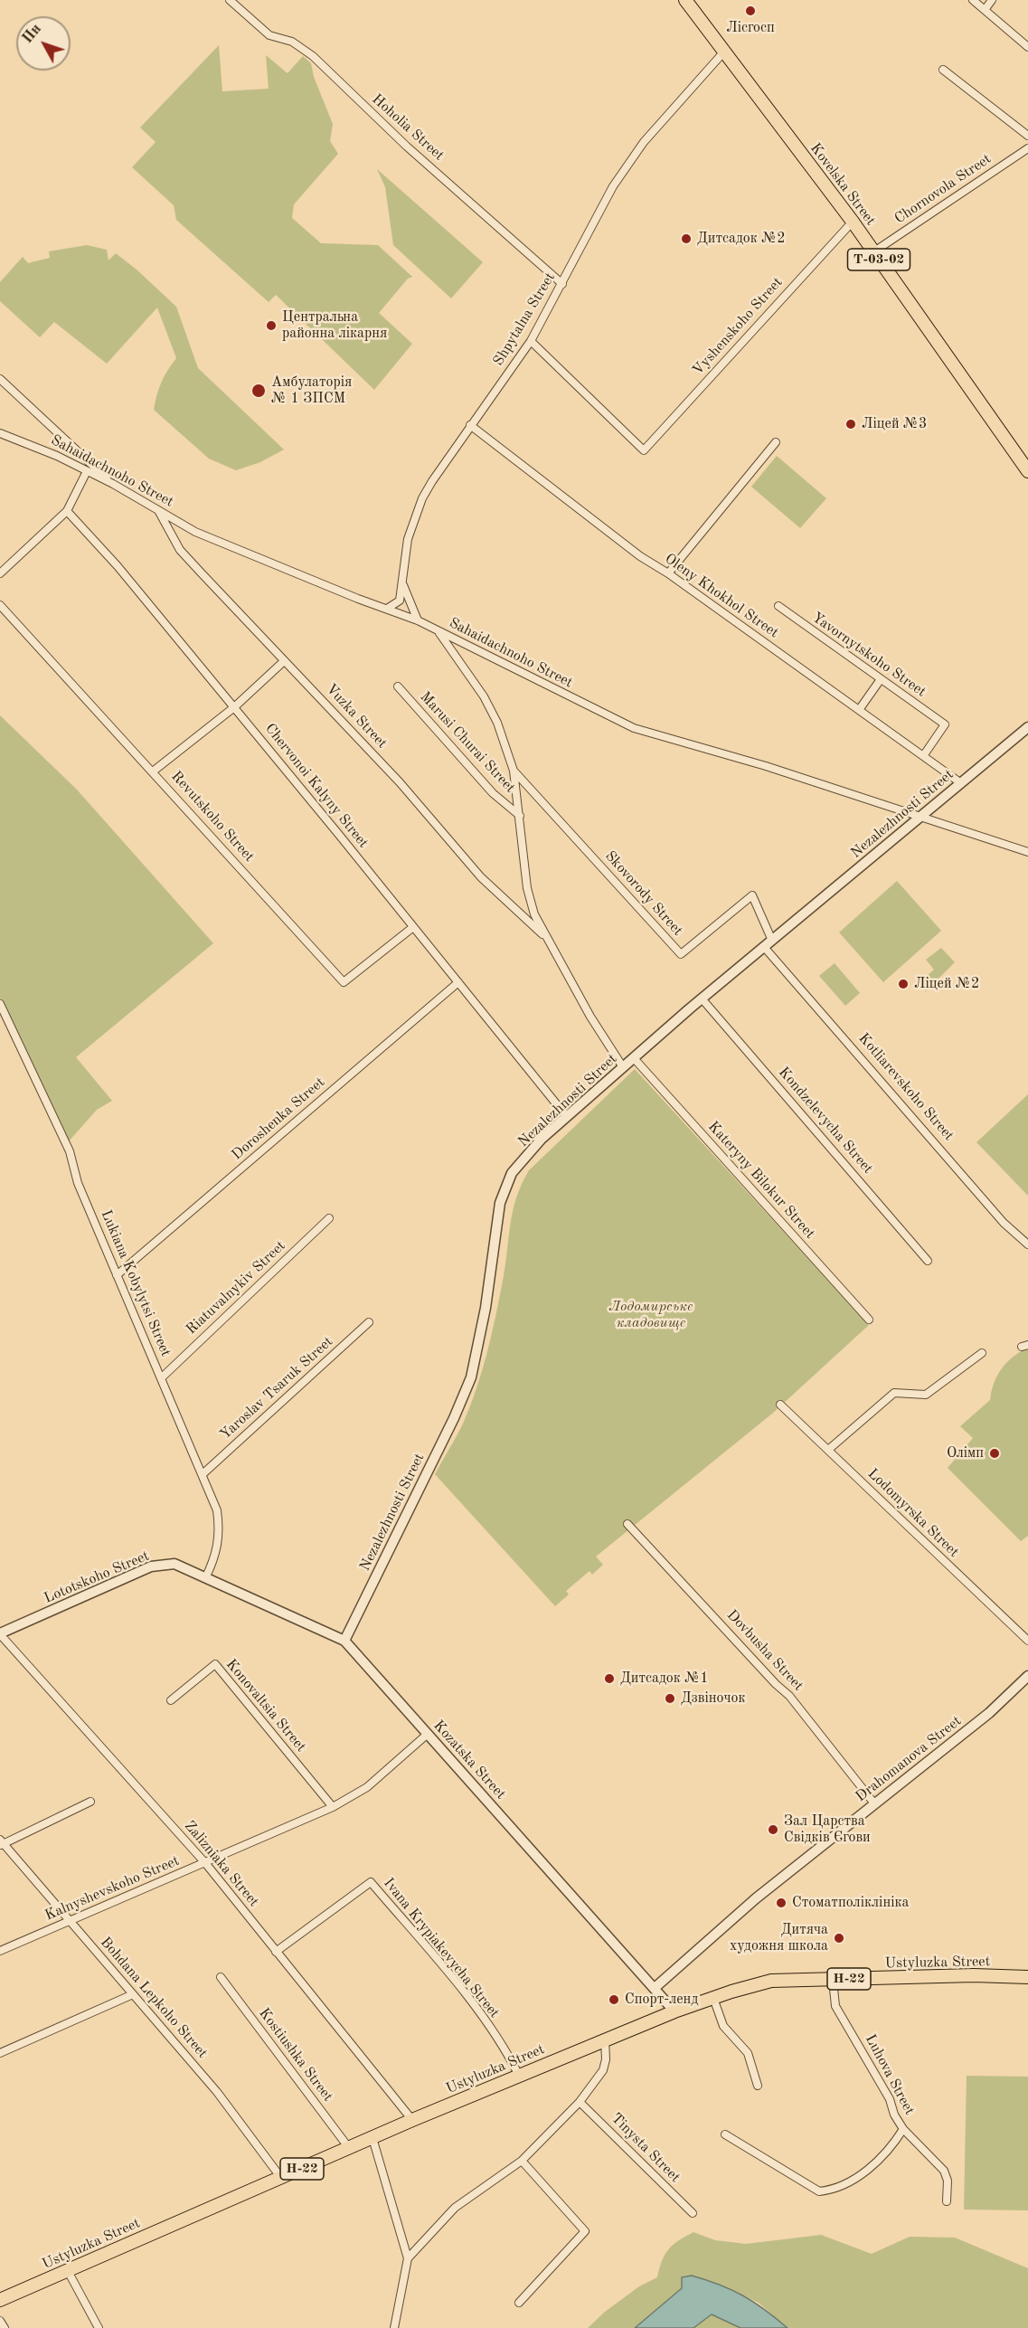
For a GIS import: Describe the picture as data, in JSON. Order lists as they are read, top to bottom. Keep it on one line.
{"streets":{"main road":["Kovelska Street","Т-03-02","Ustyluzka Street","Н-22"],"street":["Hoholia Street","Chornovola Street","Shpytalna Street","Vyshenskoho Street","Sahaidachnoho Street","Oleny Khokhol Street","Yavornytskoho Street","Vuzka Street","Marusi Churai Street","Chervonoi Kalyny Street","Nezalezhnosti Street","Revutskoho Street","Skovorody Street","Kotliarevskoho Street","Doroshenka Street","Kondzelevycha Street","Kateryny Bilokur Street","Lukiana Kobylytsi Street","Riatuvalnykiv Street","Yaroslav Tsaruk Street","Lodomyrska Street","Lototskoho Street","Dovbusha Street","Konovaltsia Street","Drahomanova Street","Kozatska Street","Zalizniaka Street","Kalnyshevskoho Street","Ivana Krypiakevycha Street","Bohdana Lepkoho Street","Kostiushka Street","Luhova Street","Tinysta Street"]},"crossings":[["Hoholia Street","Shpytalna Street"],["Kovelska Street","Chornovola Street"],["Kovelska Street","Shpytalna Street"],["Kovelska Street","Vyshenskoho Street"],["Shpytalna Street","Vyshenskoho Street"],["Shpytalna Street","Sahaidachnoho Street"],["Shpytalna Street","Oleny Khokhol Street"],["Sahaidachnoho Street","Vuzka Street"],["Sahaidachnoho Street","Nezalezhnosti Street"],["Oleny Khokhol Street","Yavornytskoho Street"],["Oleny Khokhol Street","Nezalezhnosti Street"],["Chervonoi Kalyny Street","Nezalezhnosti Street"],["Chervonoi Kalyny Street","Revutskoho Street"],["Chervonoi Kalyny Street","Doroshenka Street"],["Nezalezhnosti Street","Skovorody Street"],["Nezalezhnosti Street","Kotliarevskoho Street"],["Nezalezhnosti Street","Kondzelevycha Street"],["Nezalezhnosti Street","Kateryny Bilokur Street"],["Nezalezhnosti Street","Kozatska Street"],["Doroshenka Street","Lukiana Kobylytsi Street"],["Lukiana Kobylytsi Street","Riatuvalnykiv Street"],["Lukiana Kobylytsi Street","Yaroslav Tsaruk Street"],["Lukiana Kobylytsi Street","Lototskoho Street"],["Lukiana Kobylytsi Street","Kozatska Street"],["Lototskoho Street","Kozatska Street"],["Lototskoho Street","Zalizniaka Street"],["Dovbusha Street","Drahomanova Street"],["Konovaltsia Street","Kalnyshevskoho Street"],["Drahomanova Street","Kozatska Street"],["Kozatska Street","Kalnyshevskoho Street"],["Kozatska Street","Ustyluzka Street"],["Zalizniaka Street","Kalnyshevskoho Street"],["Zalizniaka Street","Ivana Krypiakevycha Street"],["Zalizniaka Street","Ustyluzka Street"],["Kalnyshevskoho Street","Bohdana Lepkoho Street"],["Ivana Krypiakevycha Street","Ustyluzka Street"],["Ustyluzka Street","Bohdana Lepkoho Street"],["Ustyluzka Street","Kostiushka Street"],["Ustyluzka Street","Luhova Street"]],"parks":["Лодомирське кладовище"],"places":["Лісгосп","Дитсадок №2","Центральна районна лікарня","Амбулаторія № 1 ЗПСМ","Ліцей №3","Ліцей №2","Олімп","Дитсадок №1","Дзвіночок","Зал Царства Свідків Єгови","Стоматполіклініка","Дитяча художня школа","Спорт-ленд"],"north":"top left"}
